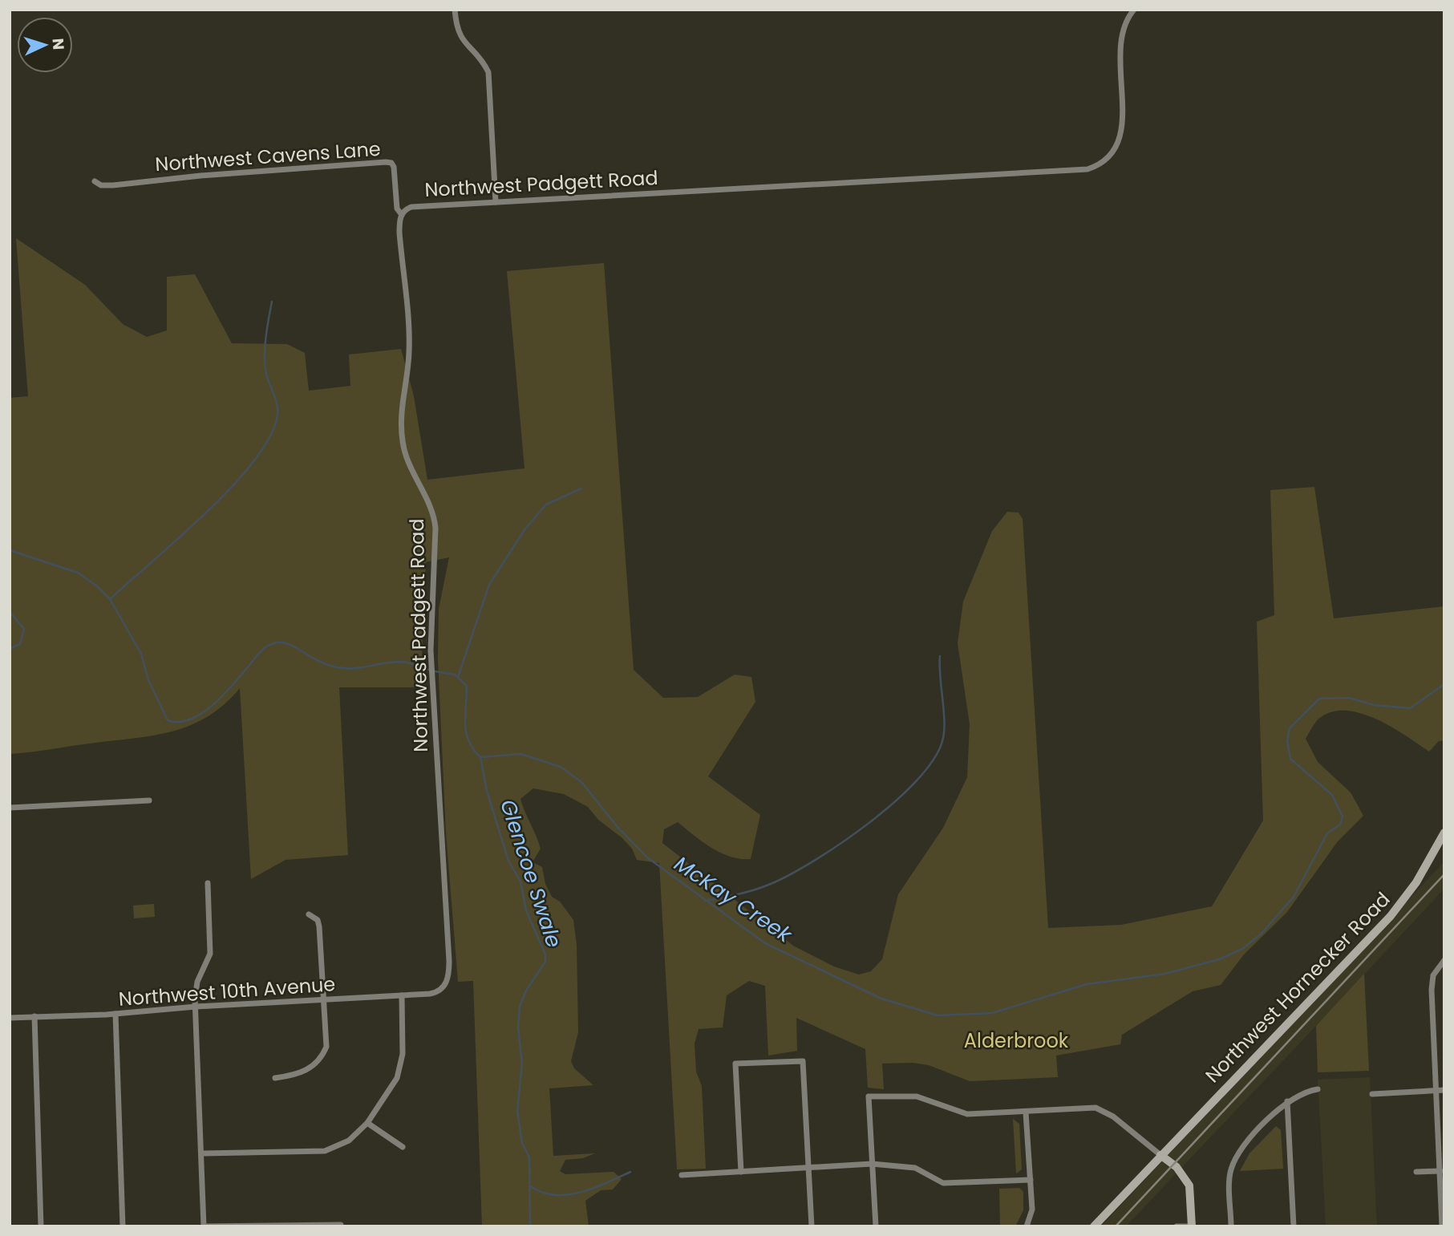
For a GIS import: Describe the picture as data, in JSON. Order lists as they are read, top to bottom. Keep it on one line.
{"streets":{"street":["Northwest Cavens Lane","Northwest Padgett Road","Northwest Hornecker Road","Northwest 10th Avenue"]},"crossings":[["Northwest Cavens Lane","Northwest Padgett Road"],["Northwest Padgett Road","Northwest 10th Avenue"]],"water":["Glencoe Swale","McKay Creek"],"parks":["Alderbrook"],"north":"right"}
